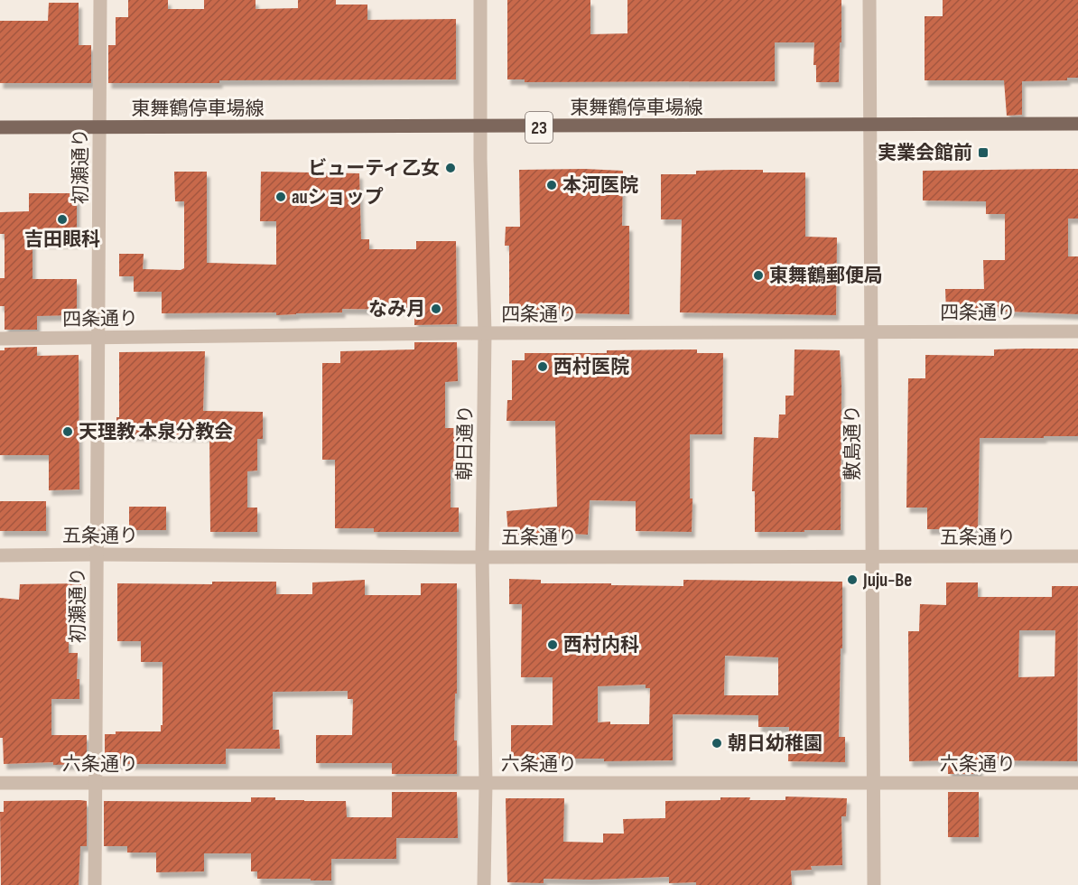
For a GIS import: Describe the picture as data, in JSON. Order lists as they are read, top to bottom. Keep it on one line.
{"streets":{"main road":["東舞鶴停車場線","23"],"street":["初瀬通り","四条通り","朝日通り","敷島通り","五条通り","六条通り"]},"crossings":[["東舞鶴停車場線","初瀬通り"],["東舞鶴停車場線","朝日通り"],["東舞鶴停車場線","敷島通り"],["初瀬通り","四条通り"],["初瀬通り","五条通り"],["初瀬通り","六条通り"],["四条通り","朝日通り"],["四条通り","敷島通り"],["朝日通り","五条通り"],["朝日通り","六条通り"],["敷島通り","五条通り"],["敷島通り","六条通り"]],"places":{"transit":["実業会館前"],"other":["ビューティ乙女","本河医院","auショップ","吉田眼科","東舞鶴郵便局","なみ月","西村医院","天理教 本泉分教会","Juju-Be","西村内科","朝日幼稚園"]}}
